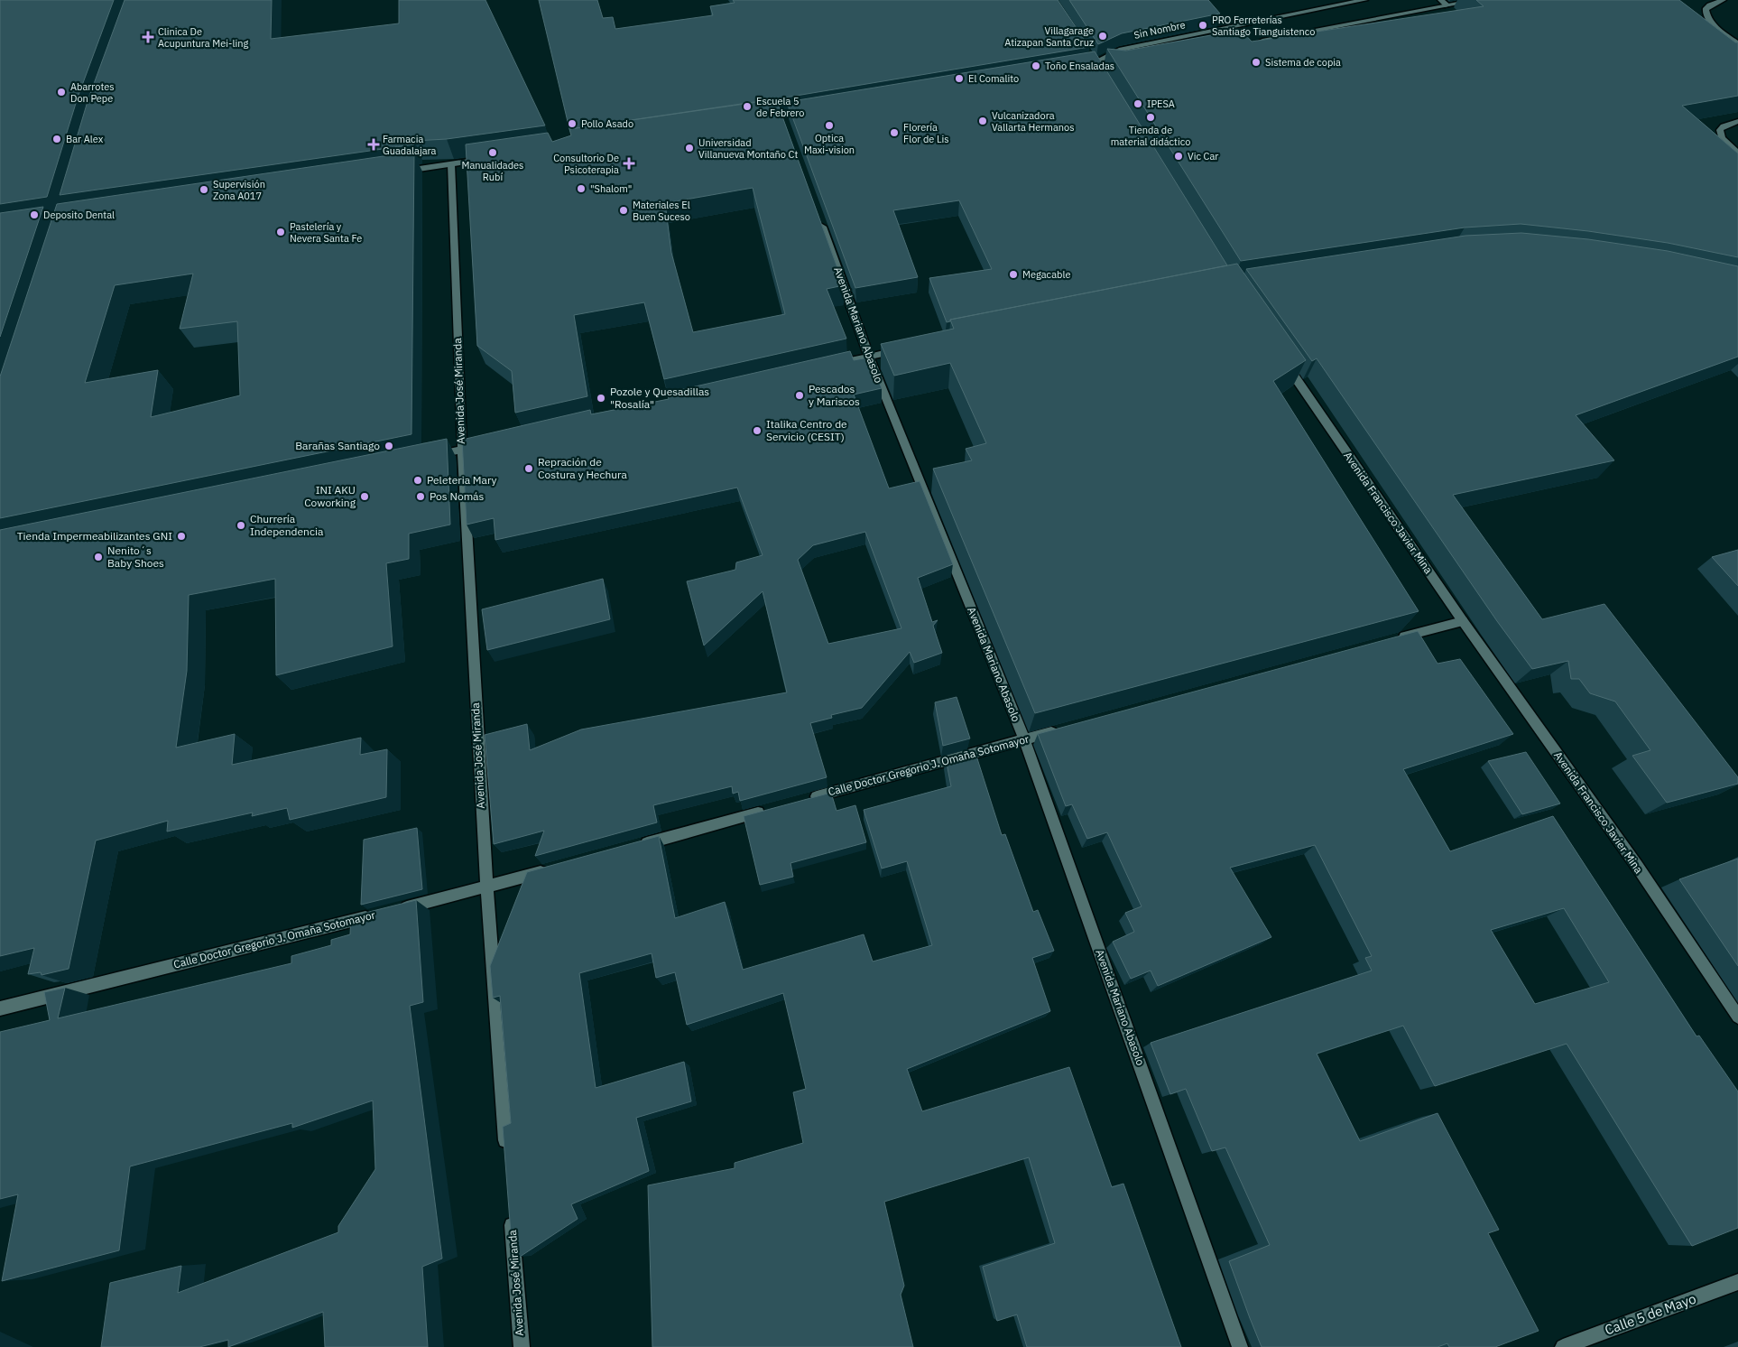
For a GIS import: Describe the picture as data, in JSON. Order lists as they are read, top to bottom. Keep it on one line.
{"streets":{"street":["Sin Nombre","Avenida Mariano Abasolo","Avenida José Miranda","Avenida Francisco Javier Mina","Calle Doctor Gregorio J. Omaña Sotomayor","Calle 5 de Mayo"]},"crossings":[["Avenida Mariano Abasolo","Calle Doctor Gregorio J. Omaña Sotomayor"]],"places":{"other":["PRO Ferreterías Santiago Tianguistenco","Villagarage Atizapan Santa Cruz","Sistema de copia","Toño Ensaladas","El Comalito","Abarrotes Don Pepe","IPESA","Escuela 5 de Febrero","Tienda de material didáctico","Vulcanizadora Vallarta Hermanos","Pollo Asado","Optica Maxi-vision","Florería Flor de Lis","Bar Alex","Universidad Villanueva Montaño Ct","Manualidades Rubí","Vic Car","\"Shalom\"","Supervisión Zona A017","Materiales El Buen Suceso","Deposito Dental","Pastelería y Nevera Santa Fe","Megacable","Pescados y Mariscos","Pozole y Quesadillas \"Rosalía\"","Italika Centro de Servicio (CESIT)","Barañas Santiago","Repración de Costura y Hechura","Peleteria Mary","INI AKU Coworking","Pos Nomás","Churrería Independencia","Tienda Impermeabilizantes GNI","Nenito´s Baby Shoes"],"health":["Clinica De Acupuntura Mei-ling","Farmacia Guadalajara","Consultorio De Psicoterapia"]}}
